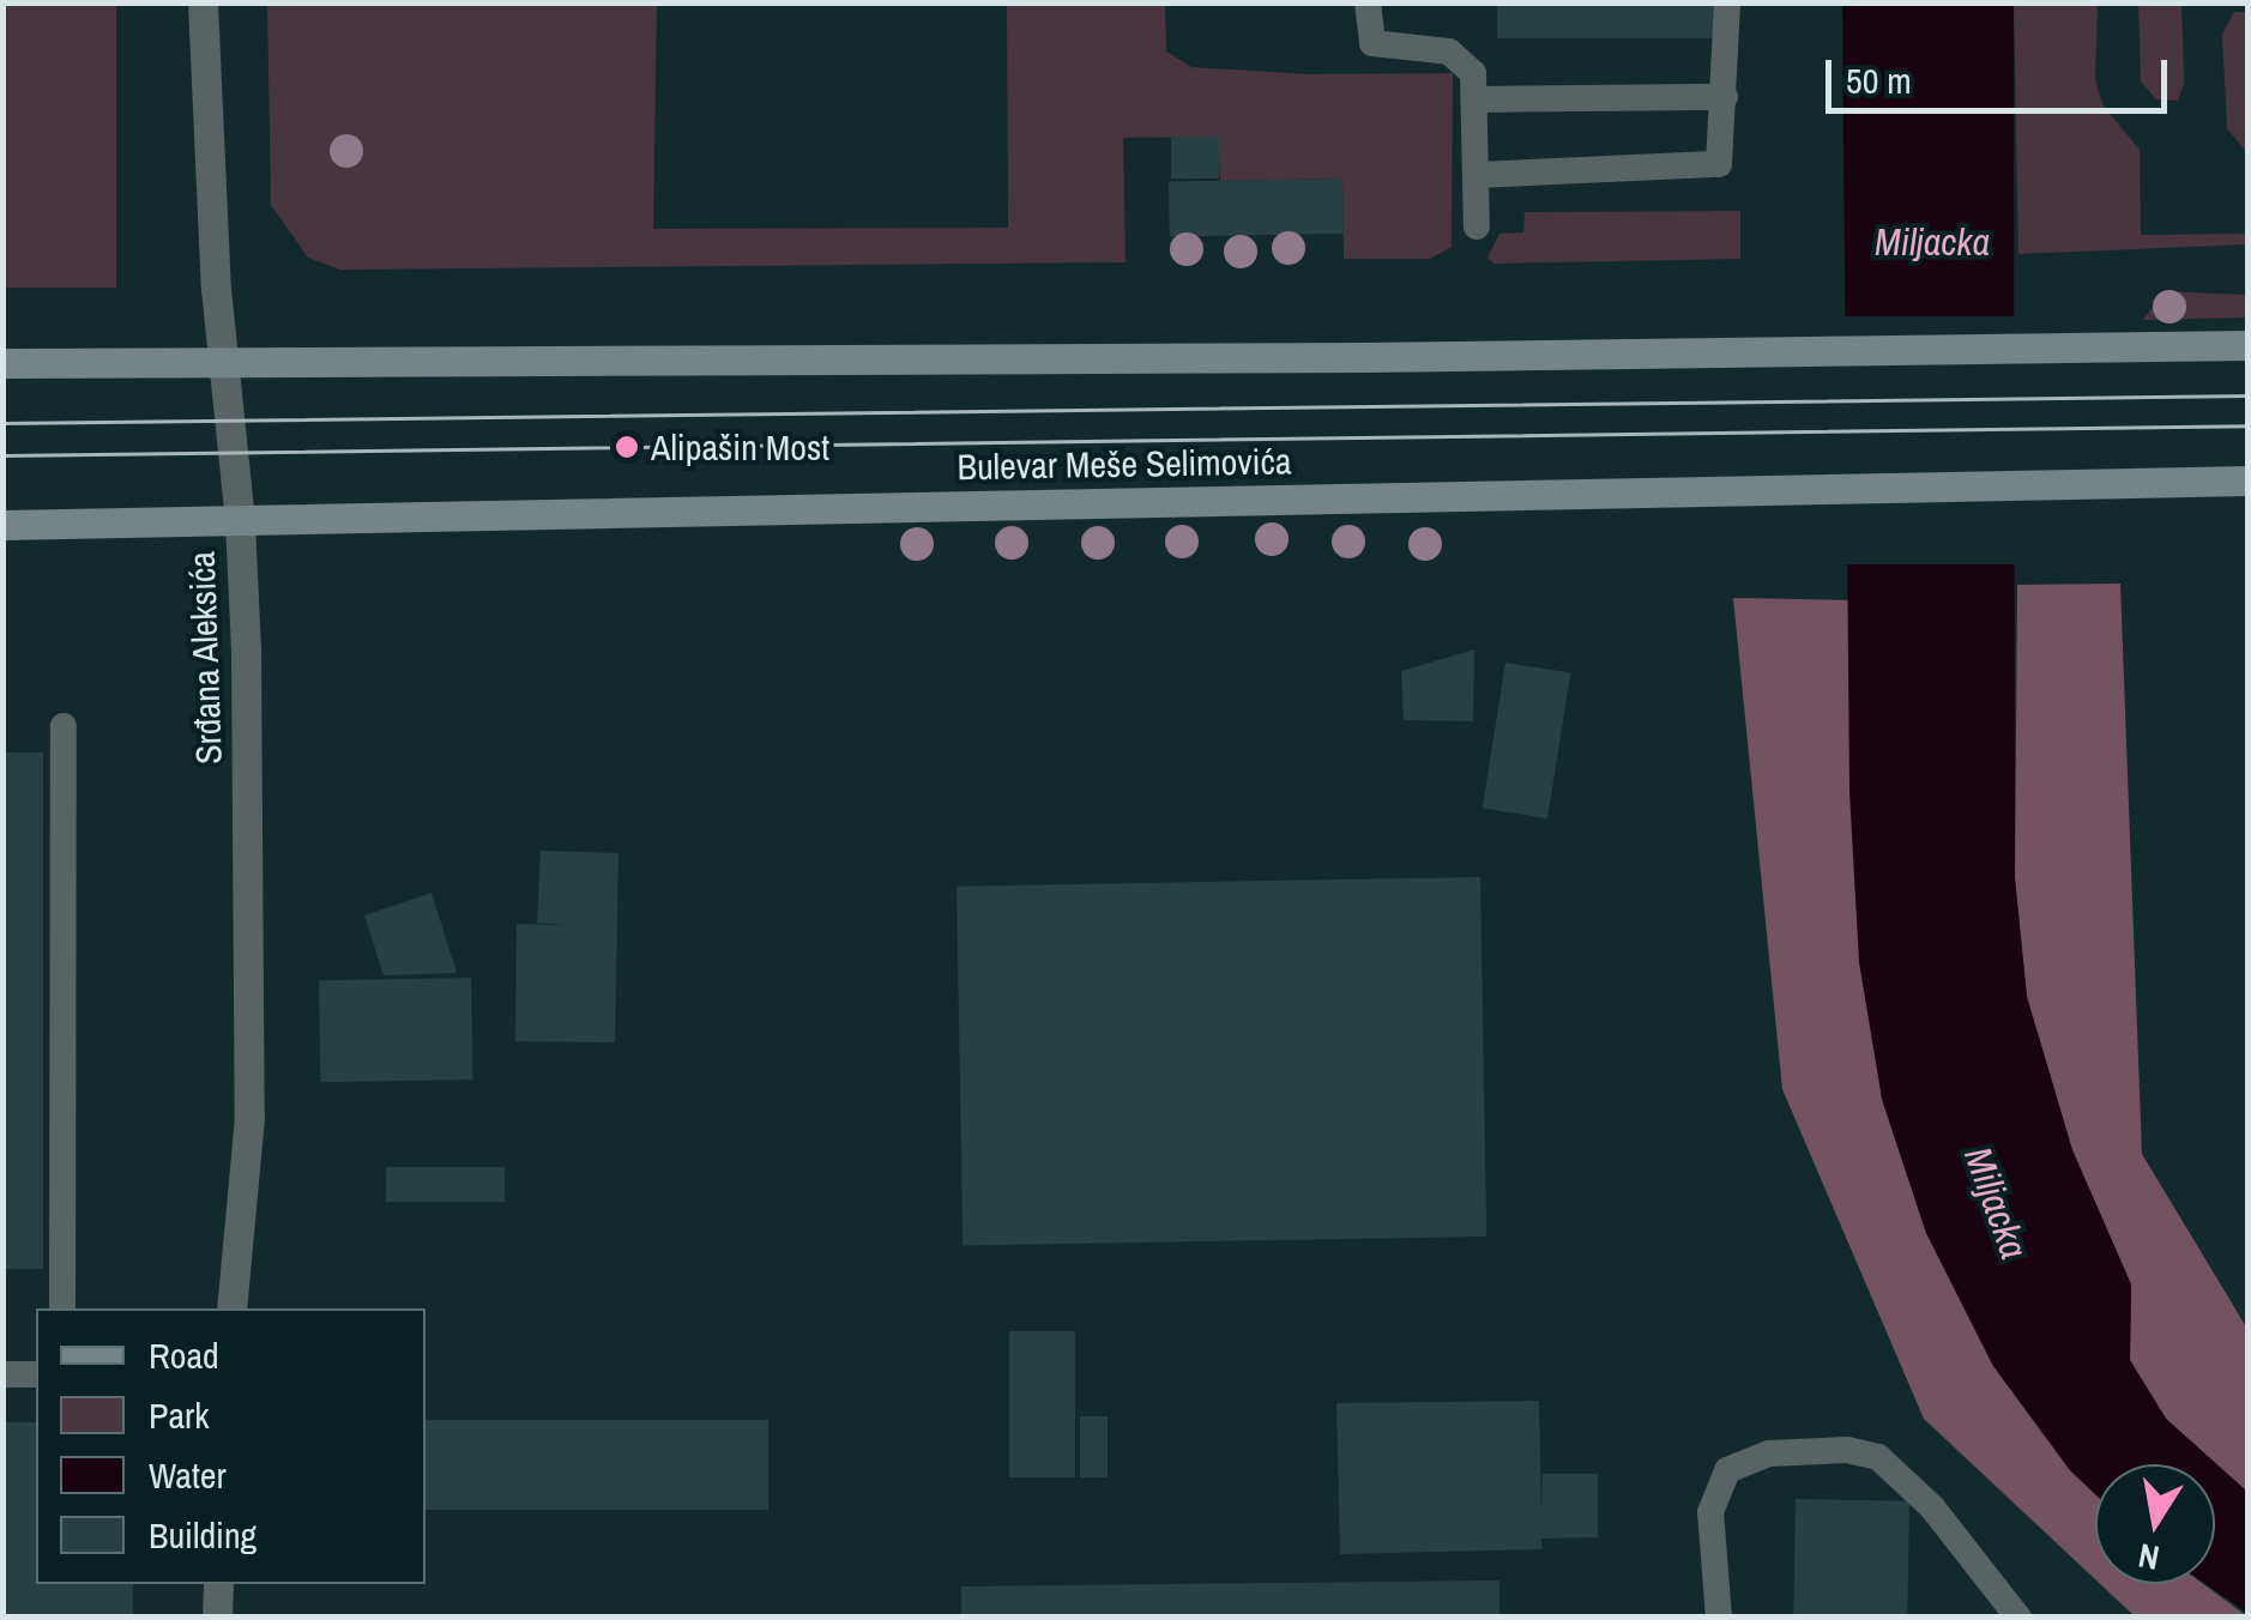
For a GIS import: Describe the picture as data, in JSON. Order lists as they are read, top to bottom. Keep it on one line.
{"streets":{"main road":["Bulevar Meše Selimovića"],"street":["Srđana Aleksića"]},"crossings":[["Bulevar Meše Selimovića","Srđana Aleksića"]],"water":["Miljacka"],"places":["Alipašin Most"],"legend":["Road","Park","Water","Building"],"scale_bar":"50 m","north":"bottom"}
